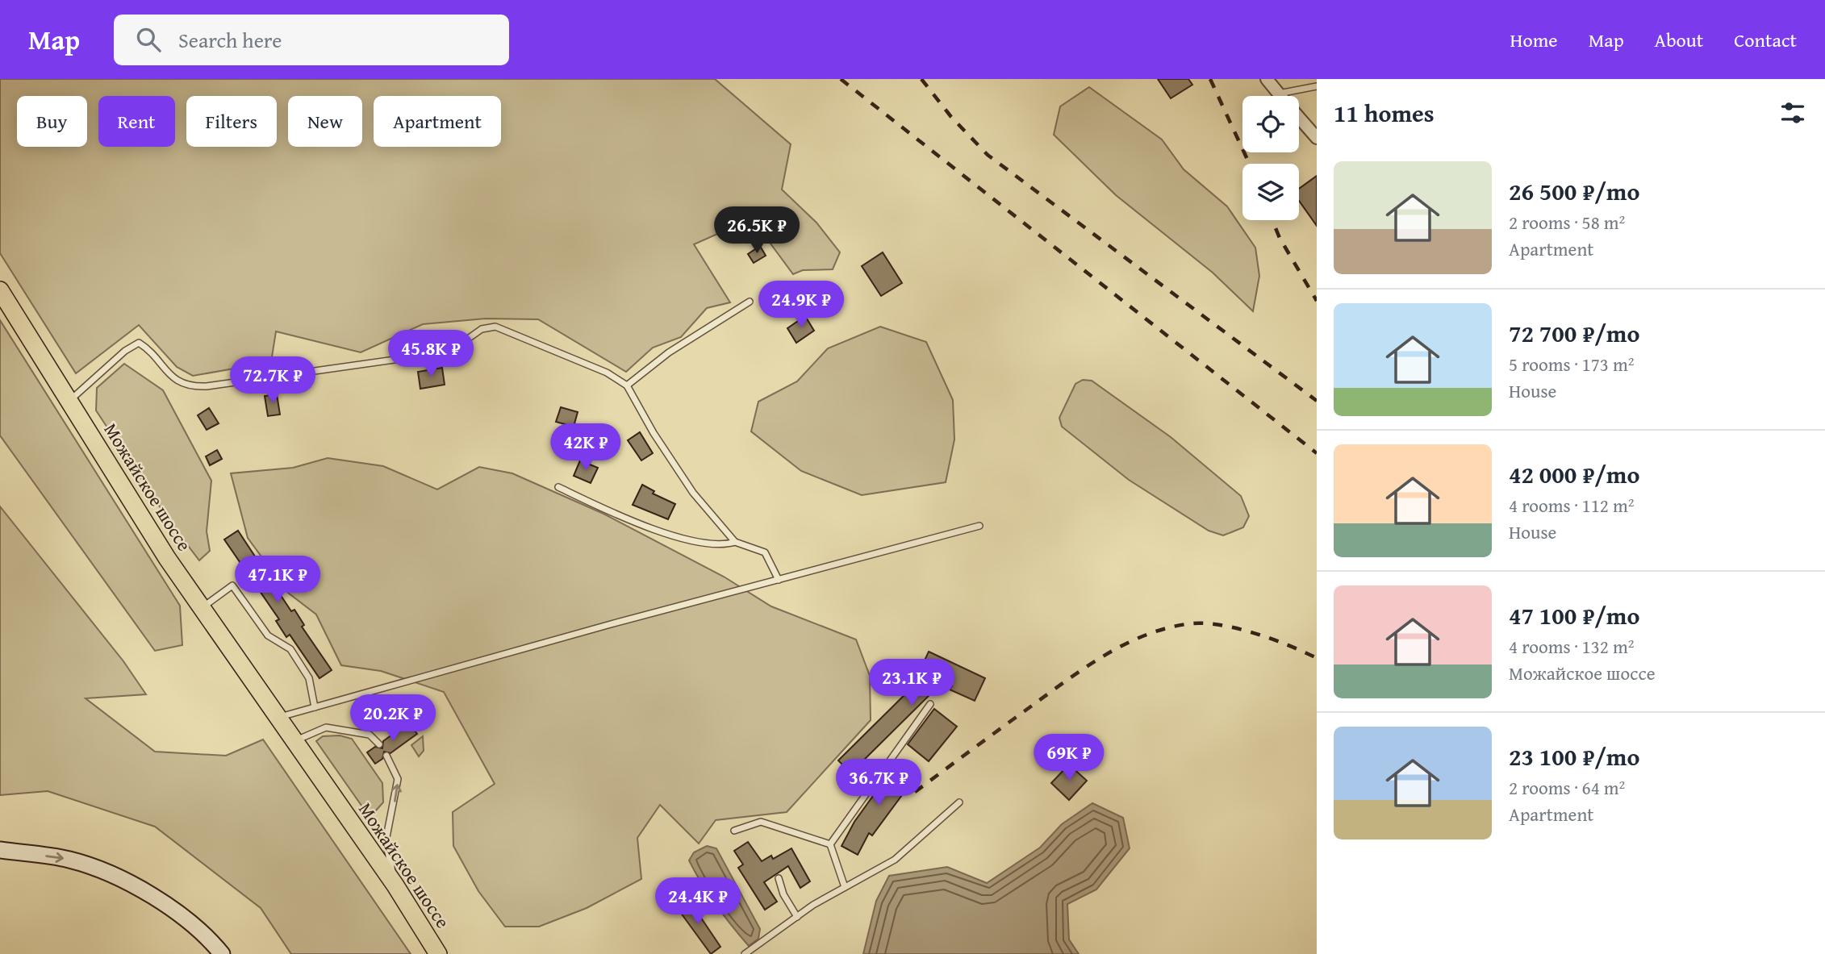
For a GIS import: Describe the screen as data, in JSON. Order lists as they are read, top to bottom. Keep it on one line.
{"streets":{"main road":["Можайское шоссе"]},"page":{"header":"Map","search":"Search here","nav":["Home","Map","About","Contact"],"heading":"11 homes","chip":["Buy","Rent","Filters","New","Apartment"],"list":[{"name":"26 500 ₽/mo","note":"2 rooms · 58 m² · Apartment"},{"name":"72 700 ₽/mo","note":"5 rooms · 173 m² · House"},{"name":"42 000 ₽/mo","note":"4 rooms · 112 m² · House"},{"name":"47 100 ₽/mo","note":"4 rooms · 132 m² · Можайское шоссе"},{"name":"23 100 ₽/mo","note":"2 rooms · 64 m² · Apartment"}],"price":["26.5K ₽","24.9K ₽","45.8K ₽","72.7K ₽","42K ₽","47.1K ₽","23.1K ₽","20.2K ₽","69K ₽","36.7K ₽","24.4K ₽"]}}
